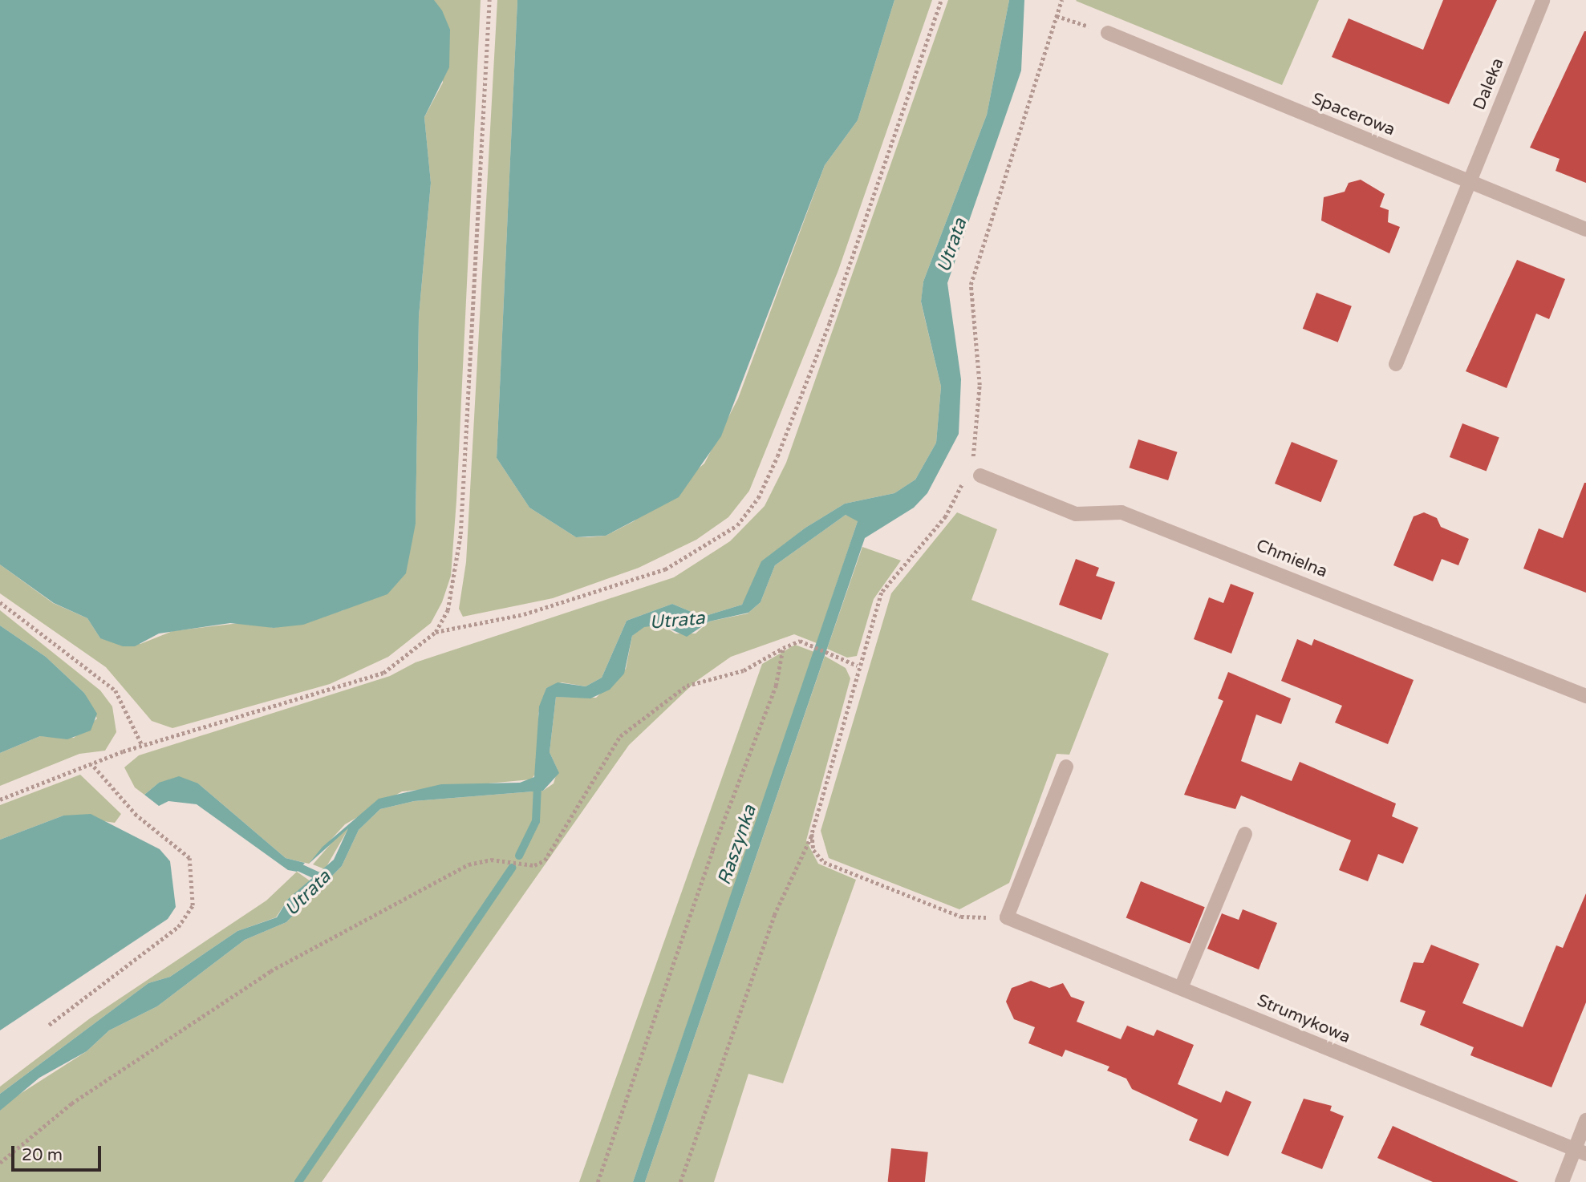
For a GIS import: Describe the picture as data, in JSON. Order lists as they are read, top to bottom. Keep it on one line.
{"streets":{"street":["Daleka","Spacerowa","Chmielna","Strumykowa"]},"crossings":[["Daleka","Spacerowa"]],"water":["Utrata","Raszynka"],"scale_bar":"20 m"}
